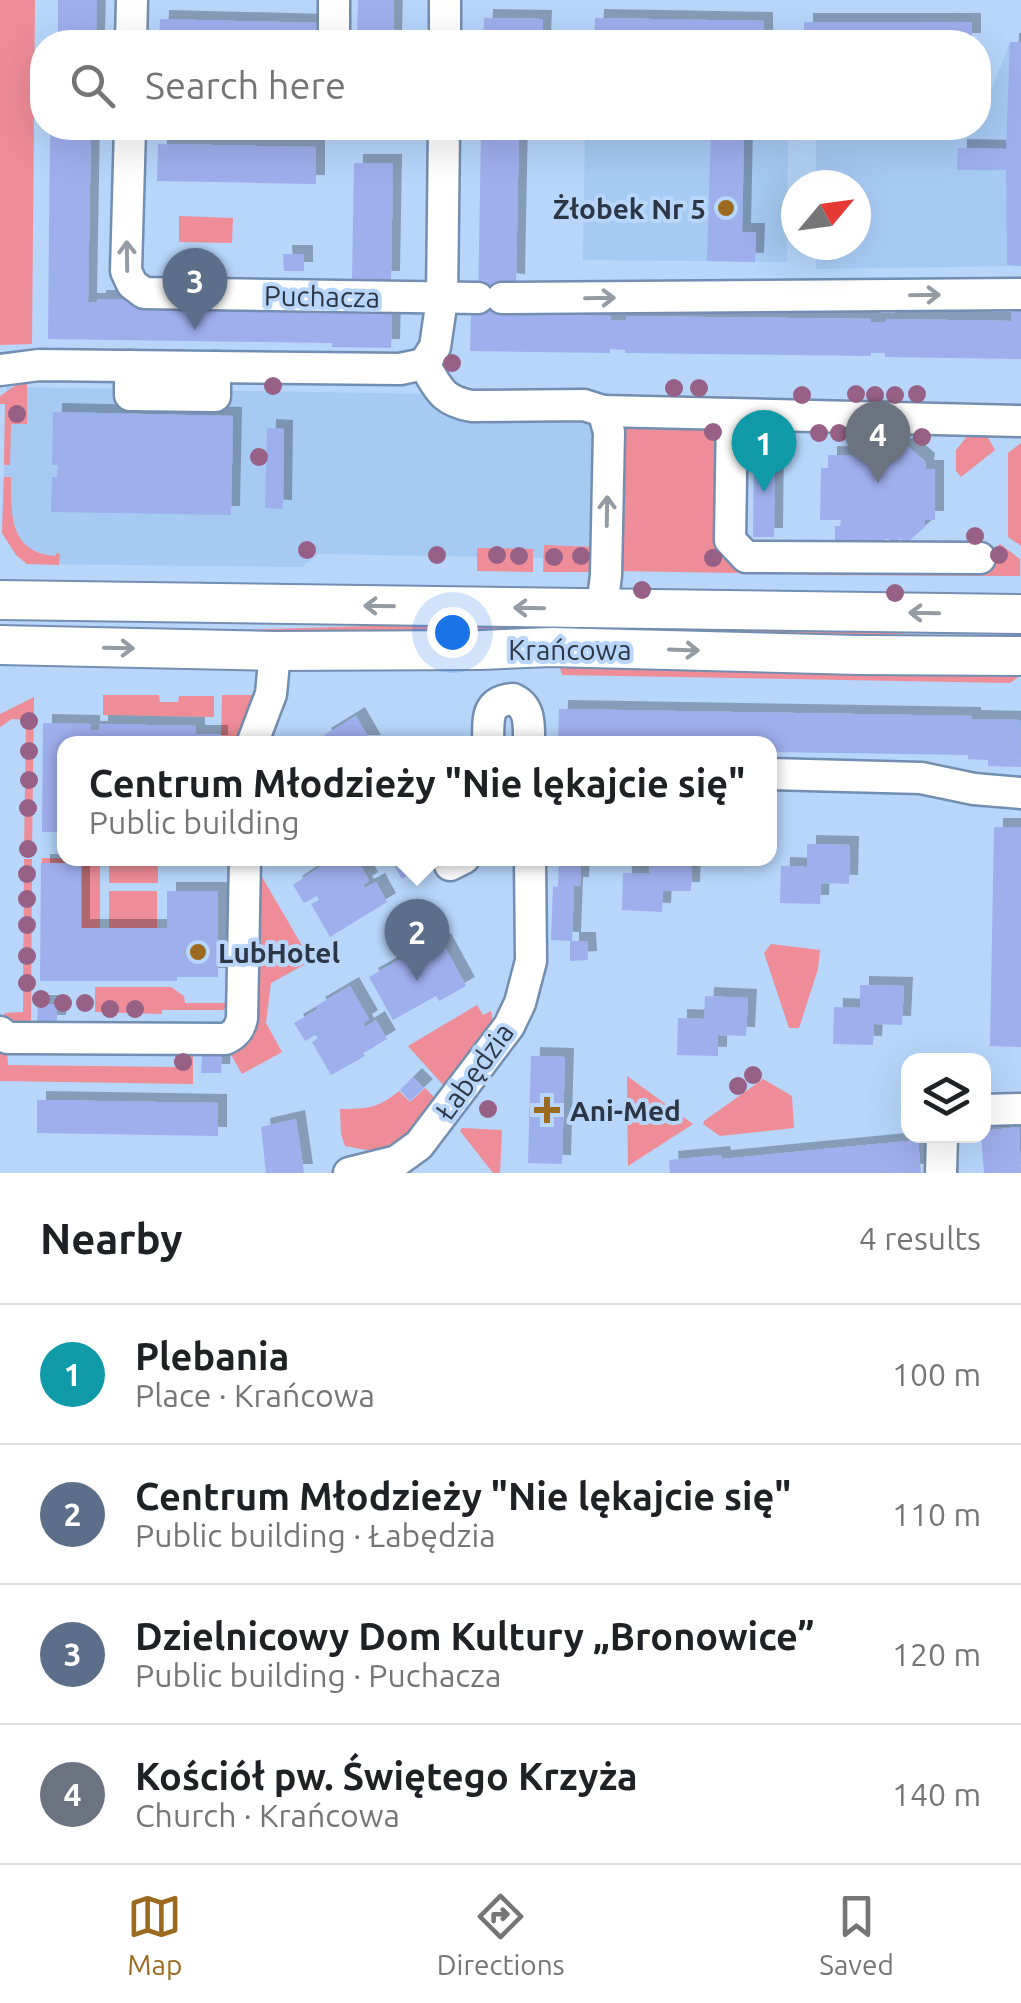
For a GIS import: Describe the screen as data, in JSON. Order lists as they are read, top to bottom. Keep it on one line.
{"streets":{"main road":["Krańcowa"],"street":["Puchacza","Łabędzia"]},"places":{"other":["Żłobek Nr 5","LubHotel"],"health":["Ani-Med"]},"north":"top right","page":{"search":"Search here","pins":["3","4","1","2"],"popup":["Centrum Młodzieży \"Nie lękajcie się\"","Public building"],"heading":["Nearby","4 results"],"list":[{"mark":"1","name":"Plebania","note":"Place · Krańcowa","value":"100 m"},{"mark":"2","name":"Centrum Młodzieży \"Nie lękajcie się\"","note":"Public building · Łabędzia","value":"110 m"},{"mark":"3","name":"Dzielnicowy Dom Kultury „Bronowice”","note":"Public building · Puchacza","value":"120 m"},{"mark":"4","name":"Kościół pw. Świętego Krzyża","note":"Church · Krańcowa","value":"140 m"}],"nav":["Map","Directions","Saved"]}}
